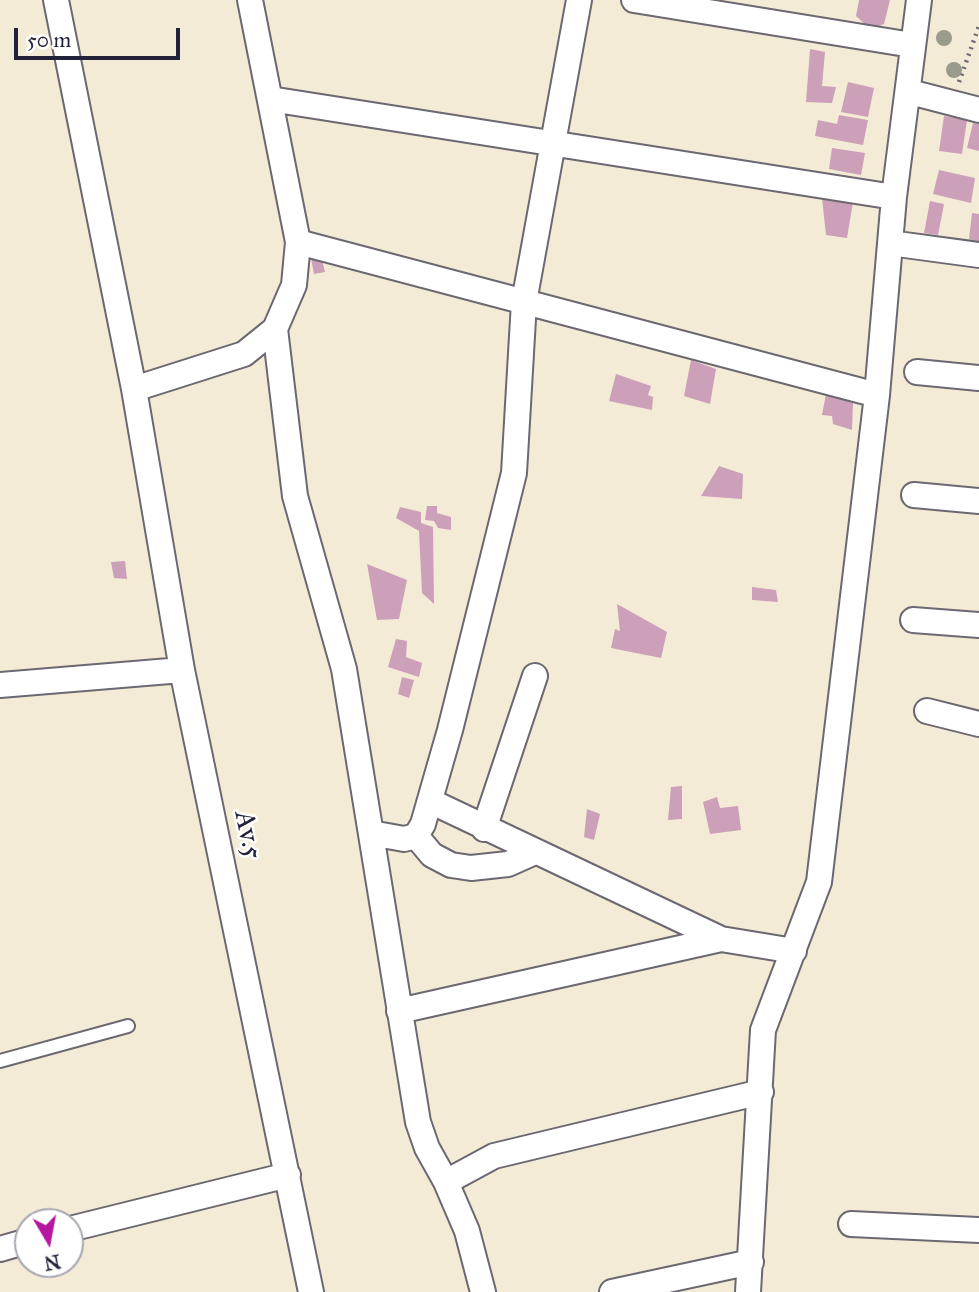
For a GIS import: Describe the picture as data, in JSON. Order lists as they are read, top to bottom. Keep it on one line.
{"streets":{"street":["Av.5"]},"scale_bar":"50 m","north":"bottom"}
